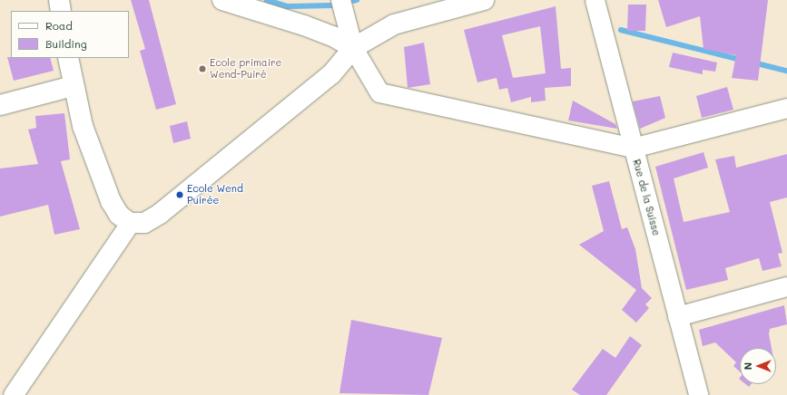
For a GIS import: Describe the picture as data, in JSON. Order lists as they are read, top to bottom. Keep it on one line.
{"streets":{"street":["Rue de la Suisse"]},"places":["Ecole primaire Wend-Puiré","Ecole Wend Puirée"],"legend":["Road","Building"],"north":"left"}
